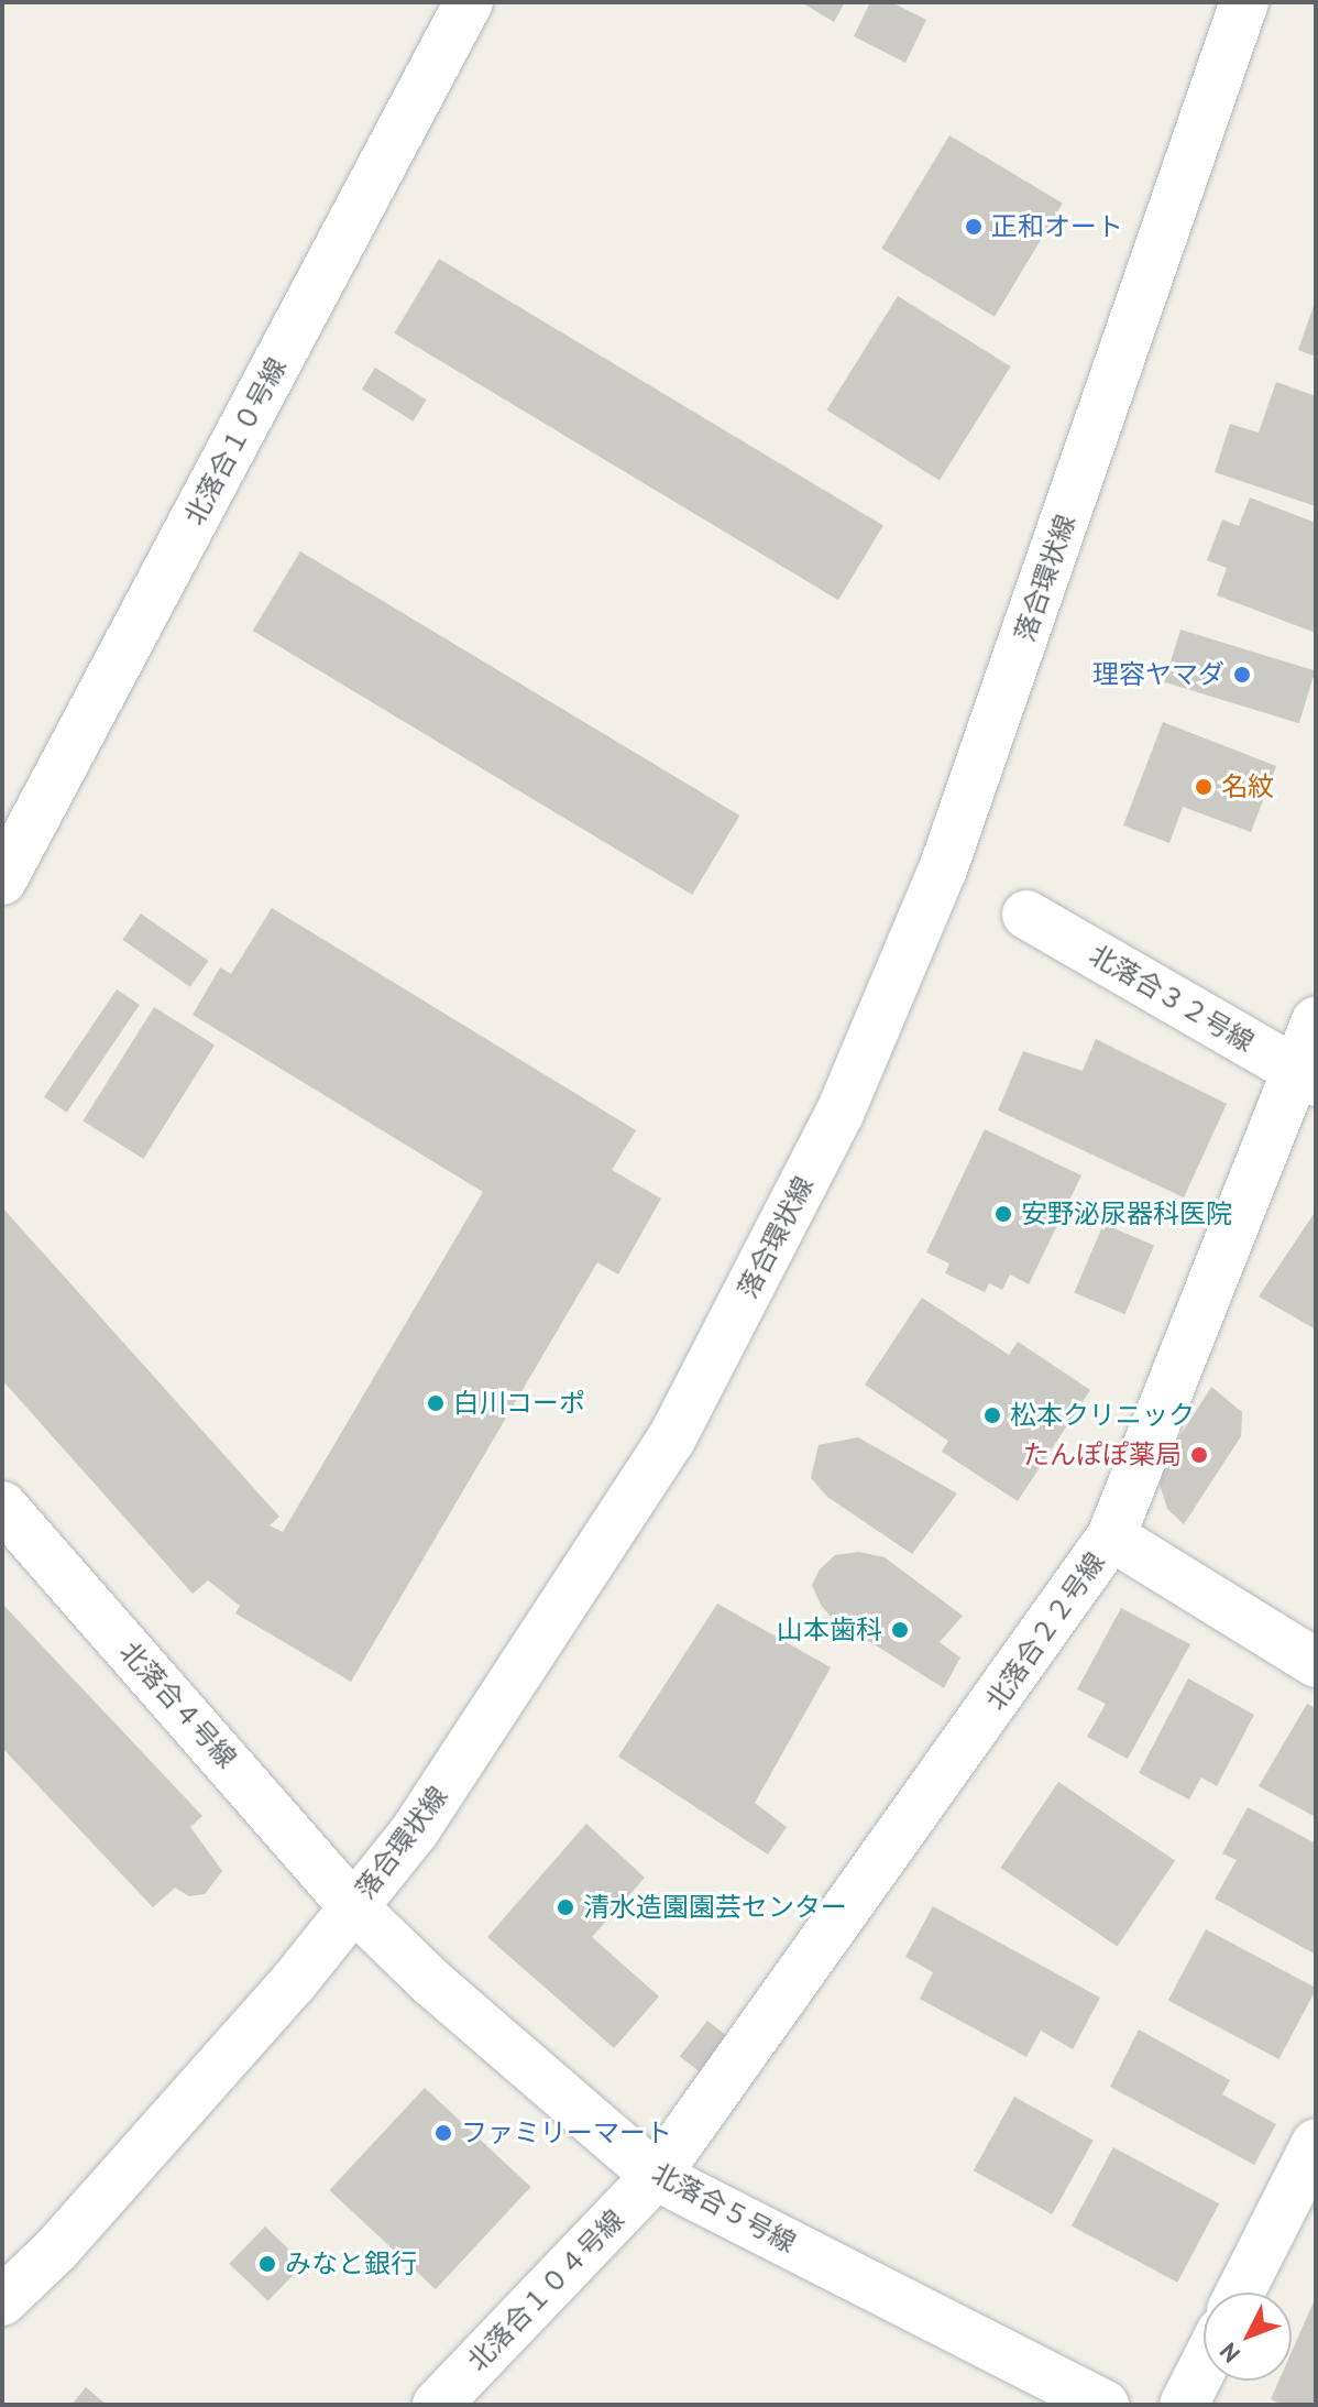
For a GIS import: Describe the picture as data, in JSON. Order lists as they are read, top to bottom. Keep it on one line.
{"streets":{"street":["北落合１０号線","落合環状線","北落合３２号線","北落合２２号線","北落合４号線","北落合５号線","北落合１０４号線"]},"crossings":[["落合環状線","北落合４号線"],["落合環状線","北落合５号線"],["北落合３２号線","北落合２２号線"],["北落合２２号線","北落合５号線"],["北落合２２号線","北落合１０４号線"],["北落合４号線","北落合５号線"],["北落合５号線","北落合１０４号線"]],"places":["正和オート","理容ヤマダ","名紋","安野泌尿器科医院","白川コーポ","松本クリニック","たんぽぽ薬局","山本歯科","清水造園園芸センター","ファミリーマート","みなと銀行"],"north":"bottom left"}
